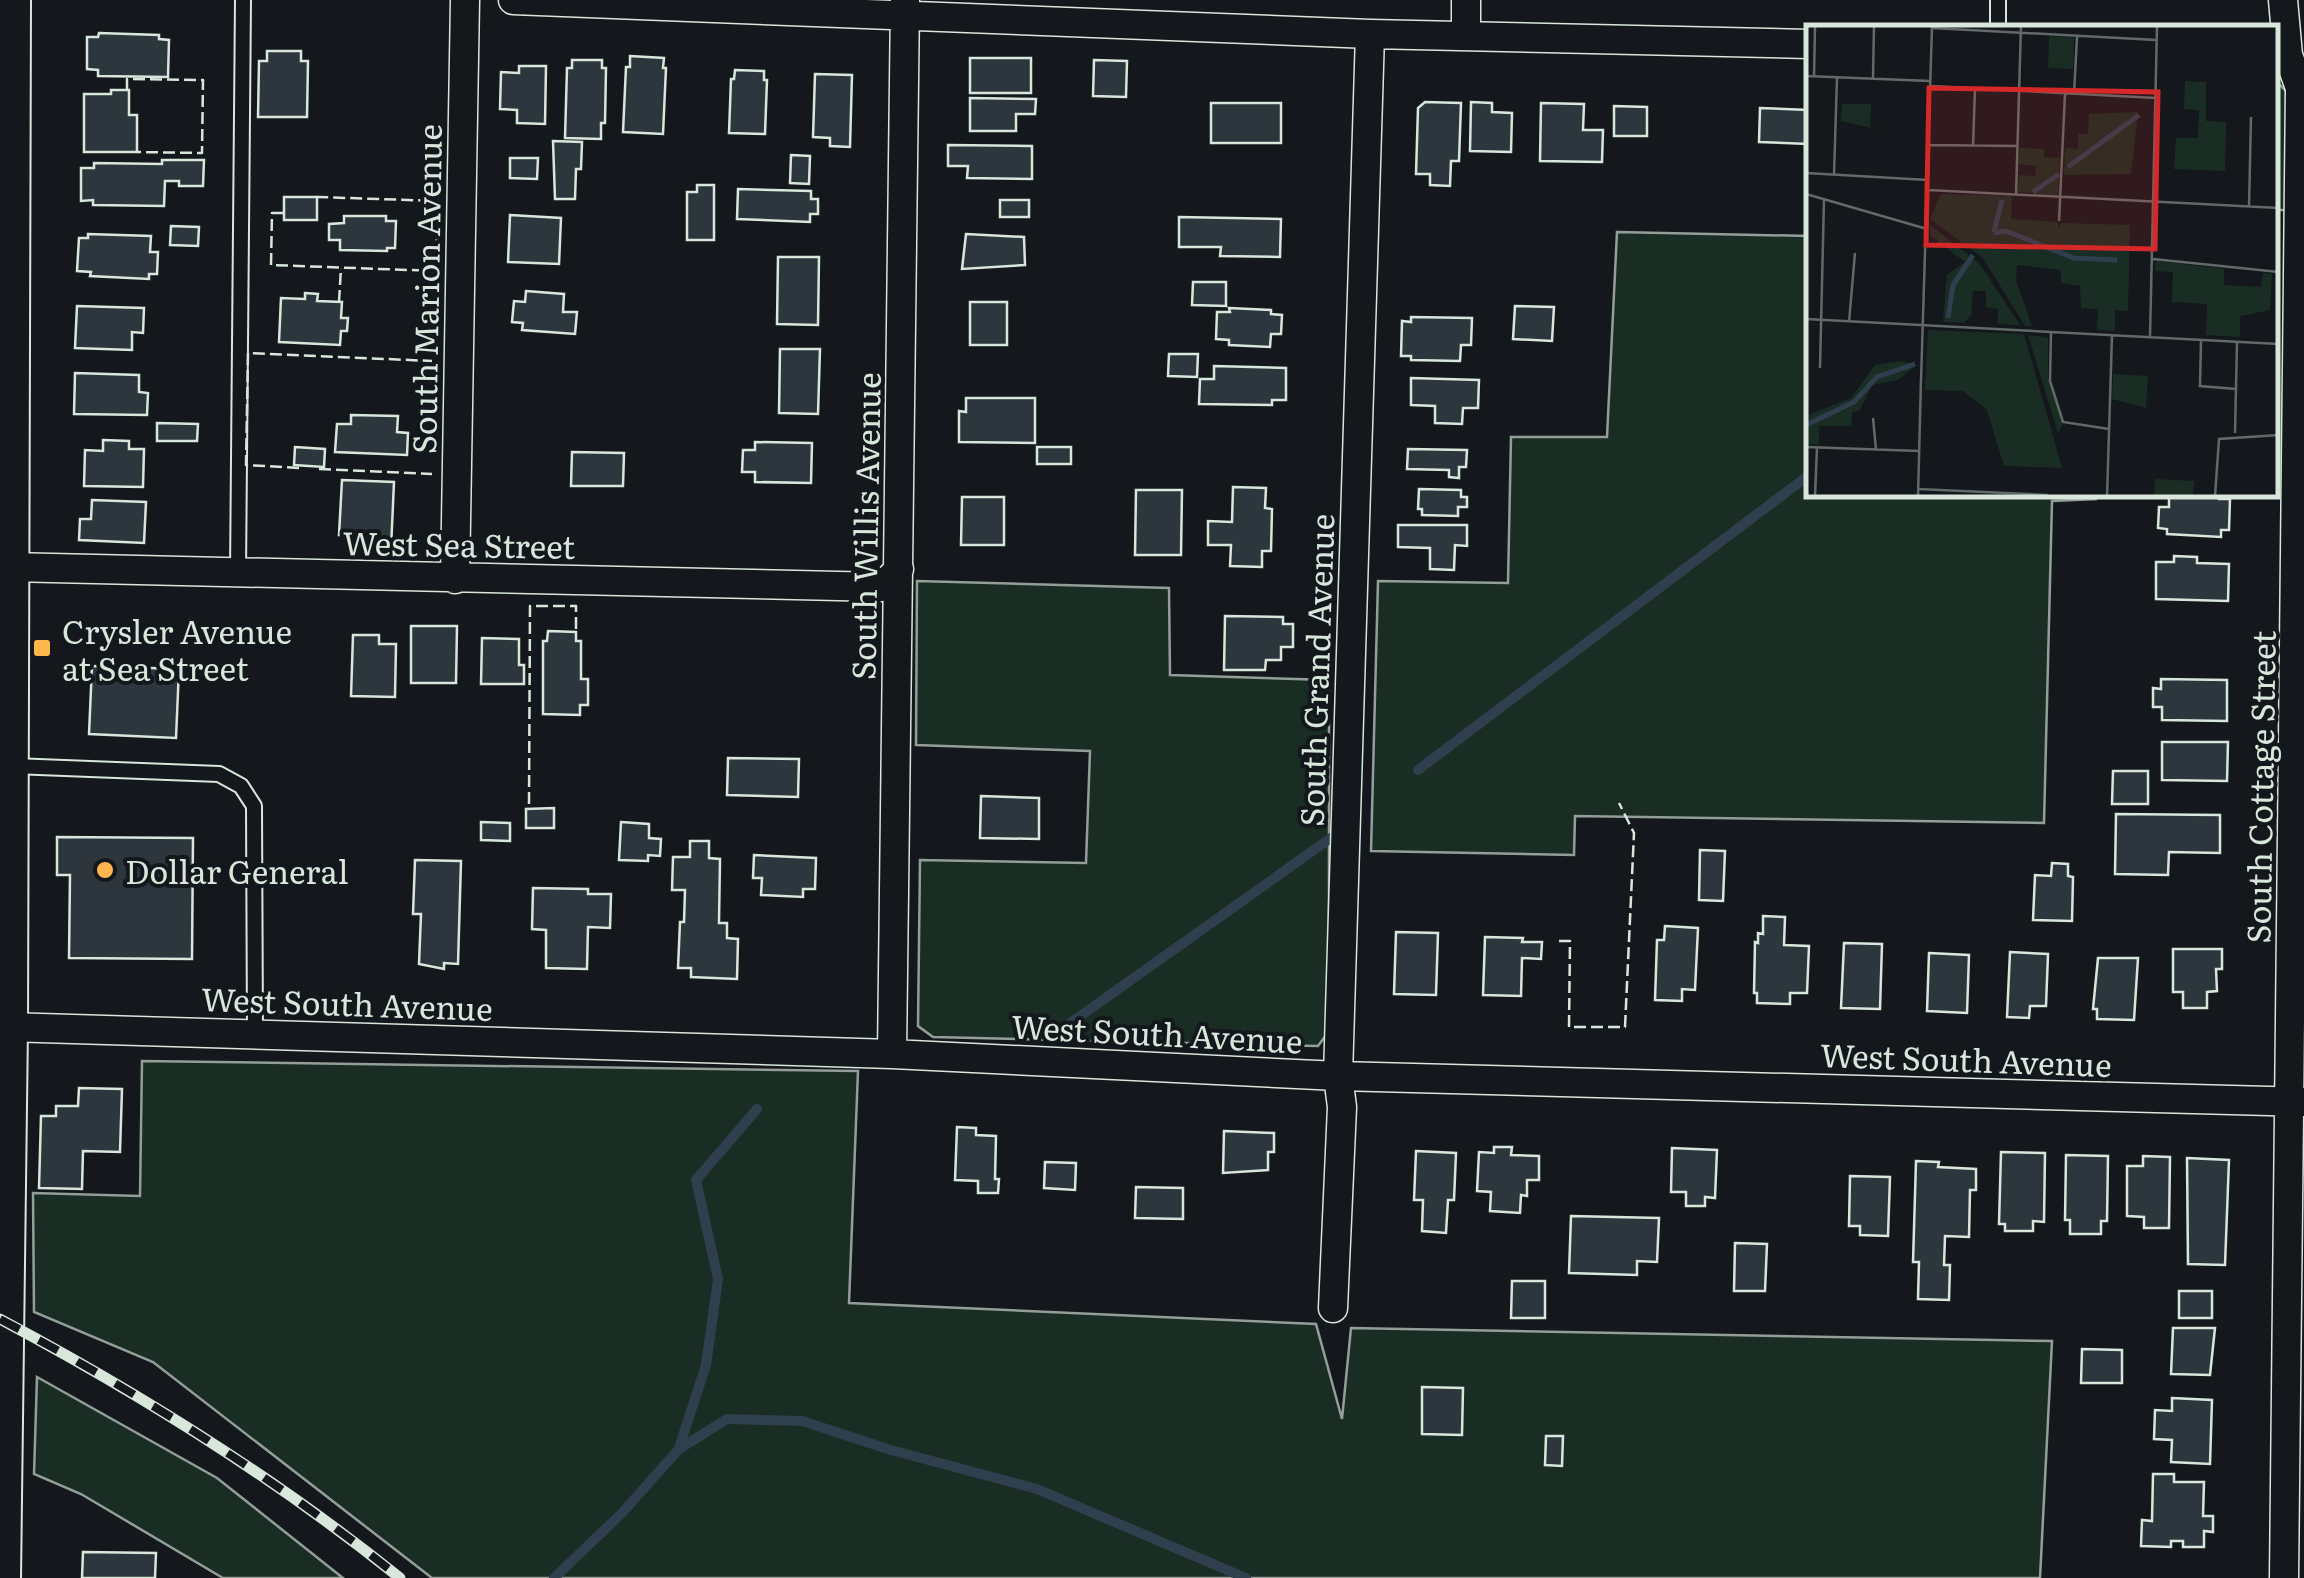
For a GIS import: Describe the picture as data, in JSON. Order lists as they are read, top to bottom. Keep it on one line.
{"streets":{"street":["South Marion Avenue","South Willis Avenue","West Sea Street","South Grand Avenue","South Cottage Street","West South Avenue"]},"crossings":[["South Marion Avenue","West Sea Street"],["South Willis Avenue","West Sea Street"],["South Willis Avenue","West South Avenue"],["South Grand Avenue","West South Avenue"],["South Cottage Street","West South Avenue"]],"places":{"transit":["Crysler Avenue at Sea Street"],"other":["Dollar General"]}}
